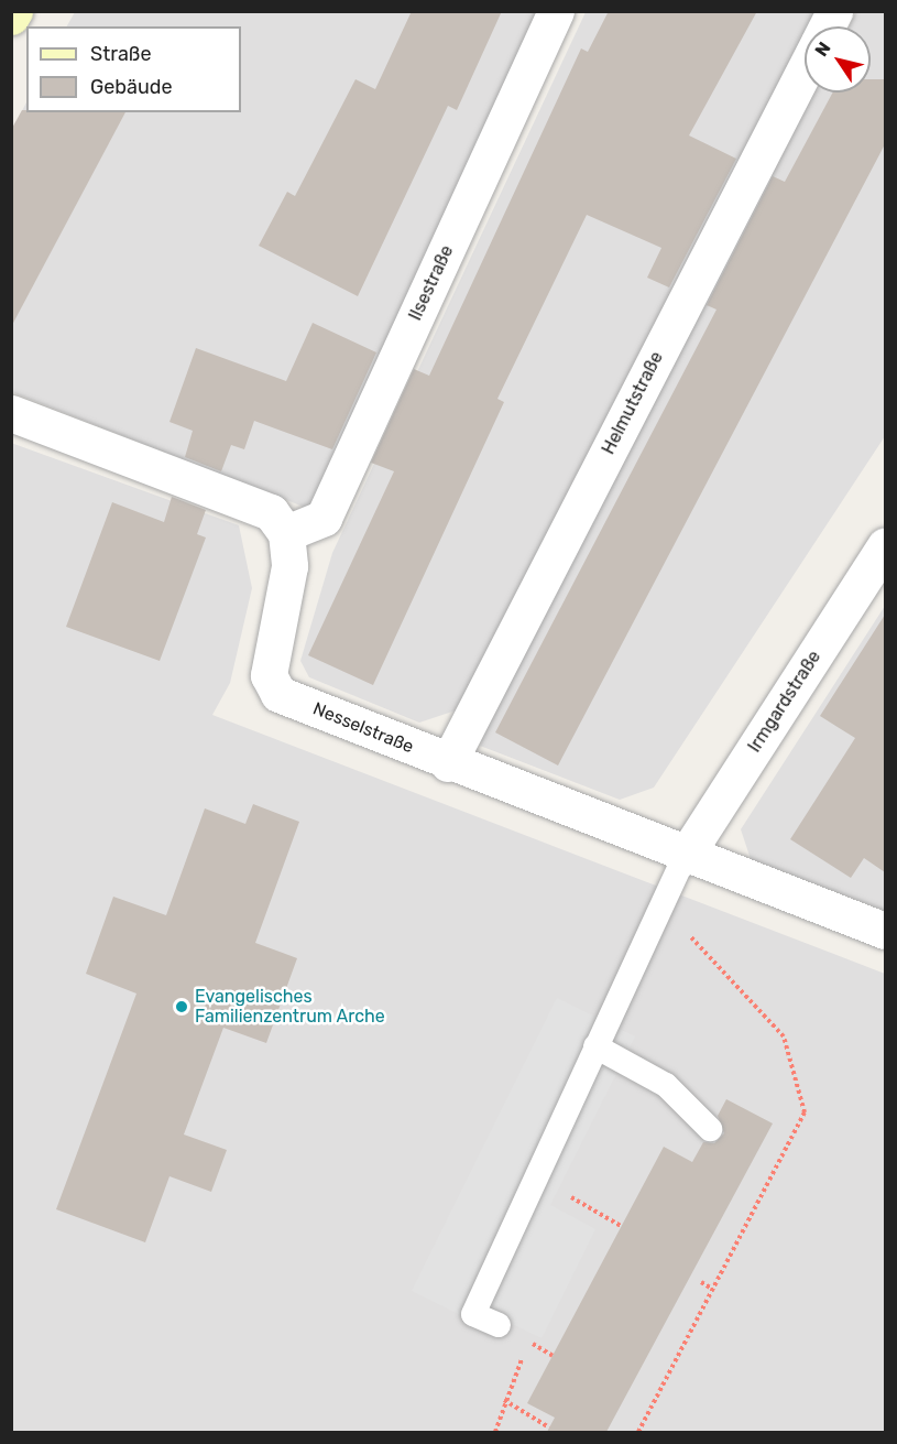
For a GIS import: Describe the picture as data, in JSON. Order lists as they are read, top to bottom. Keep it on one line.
{"streets":{"street":["Ilsestraße","Helmutstraße","Irmgardstraße","Nesselstraße"]},"crossings":[["Ilsestraße","Nesselstraße"],["Helmutstraße","Nesselstraße"],["Irmgardstraße","Nesselstraße"]],"places":["Evangelisches Familienzentrum Arche"],"legend":["Straße","Gebäude"],"north":"top left"}
